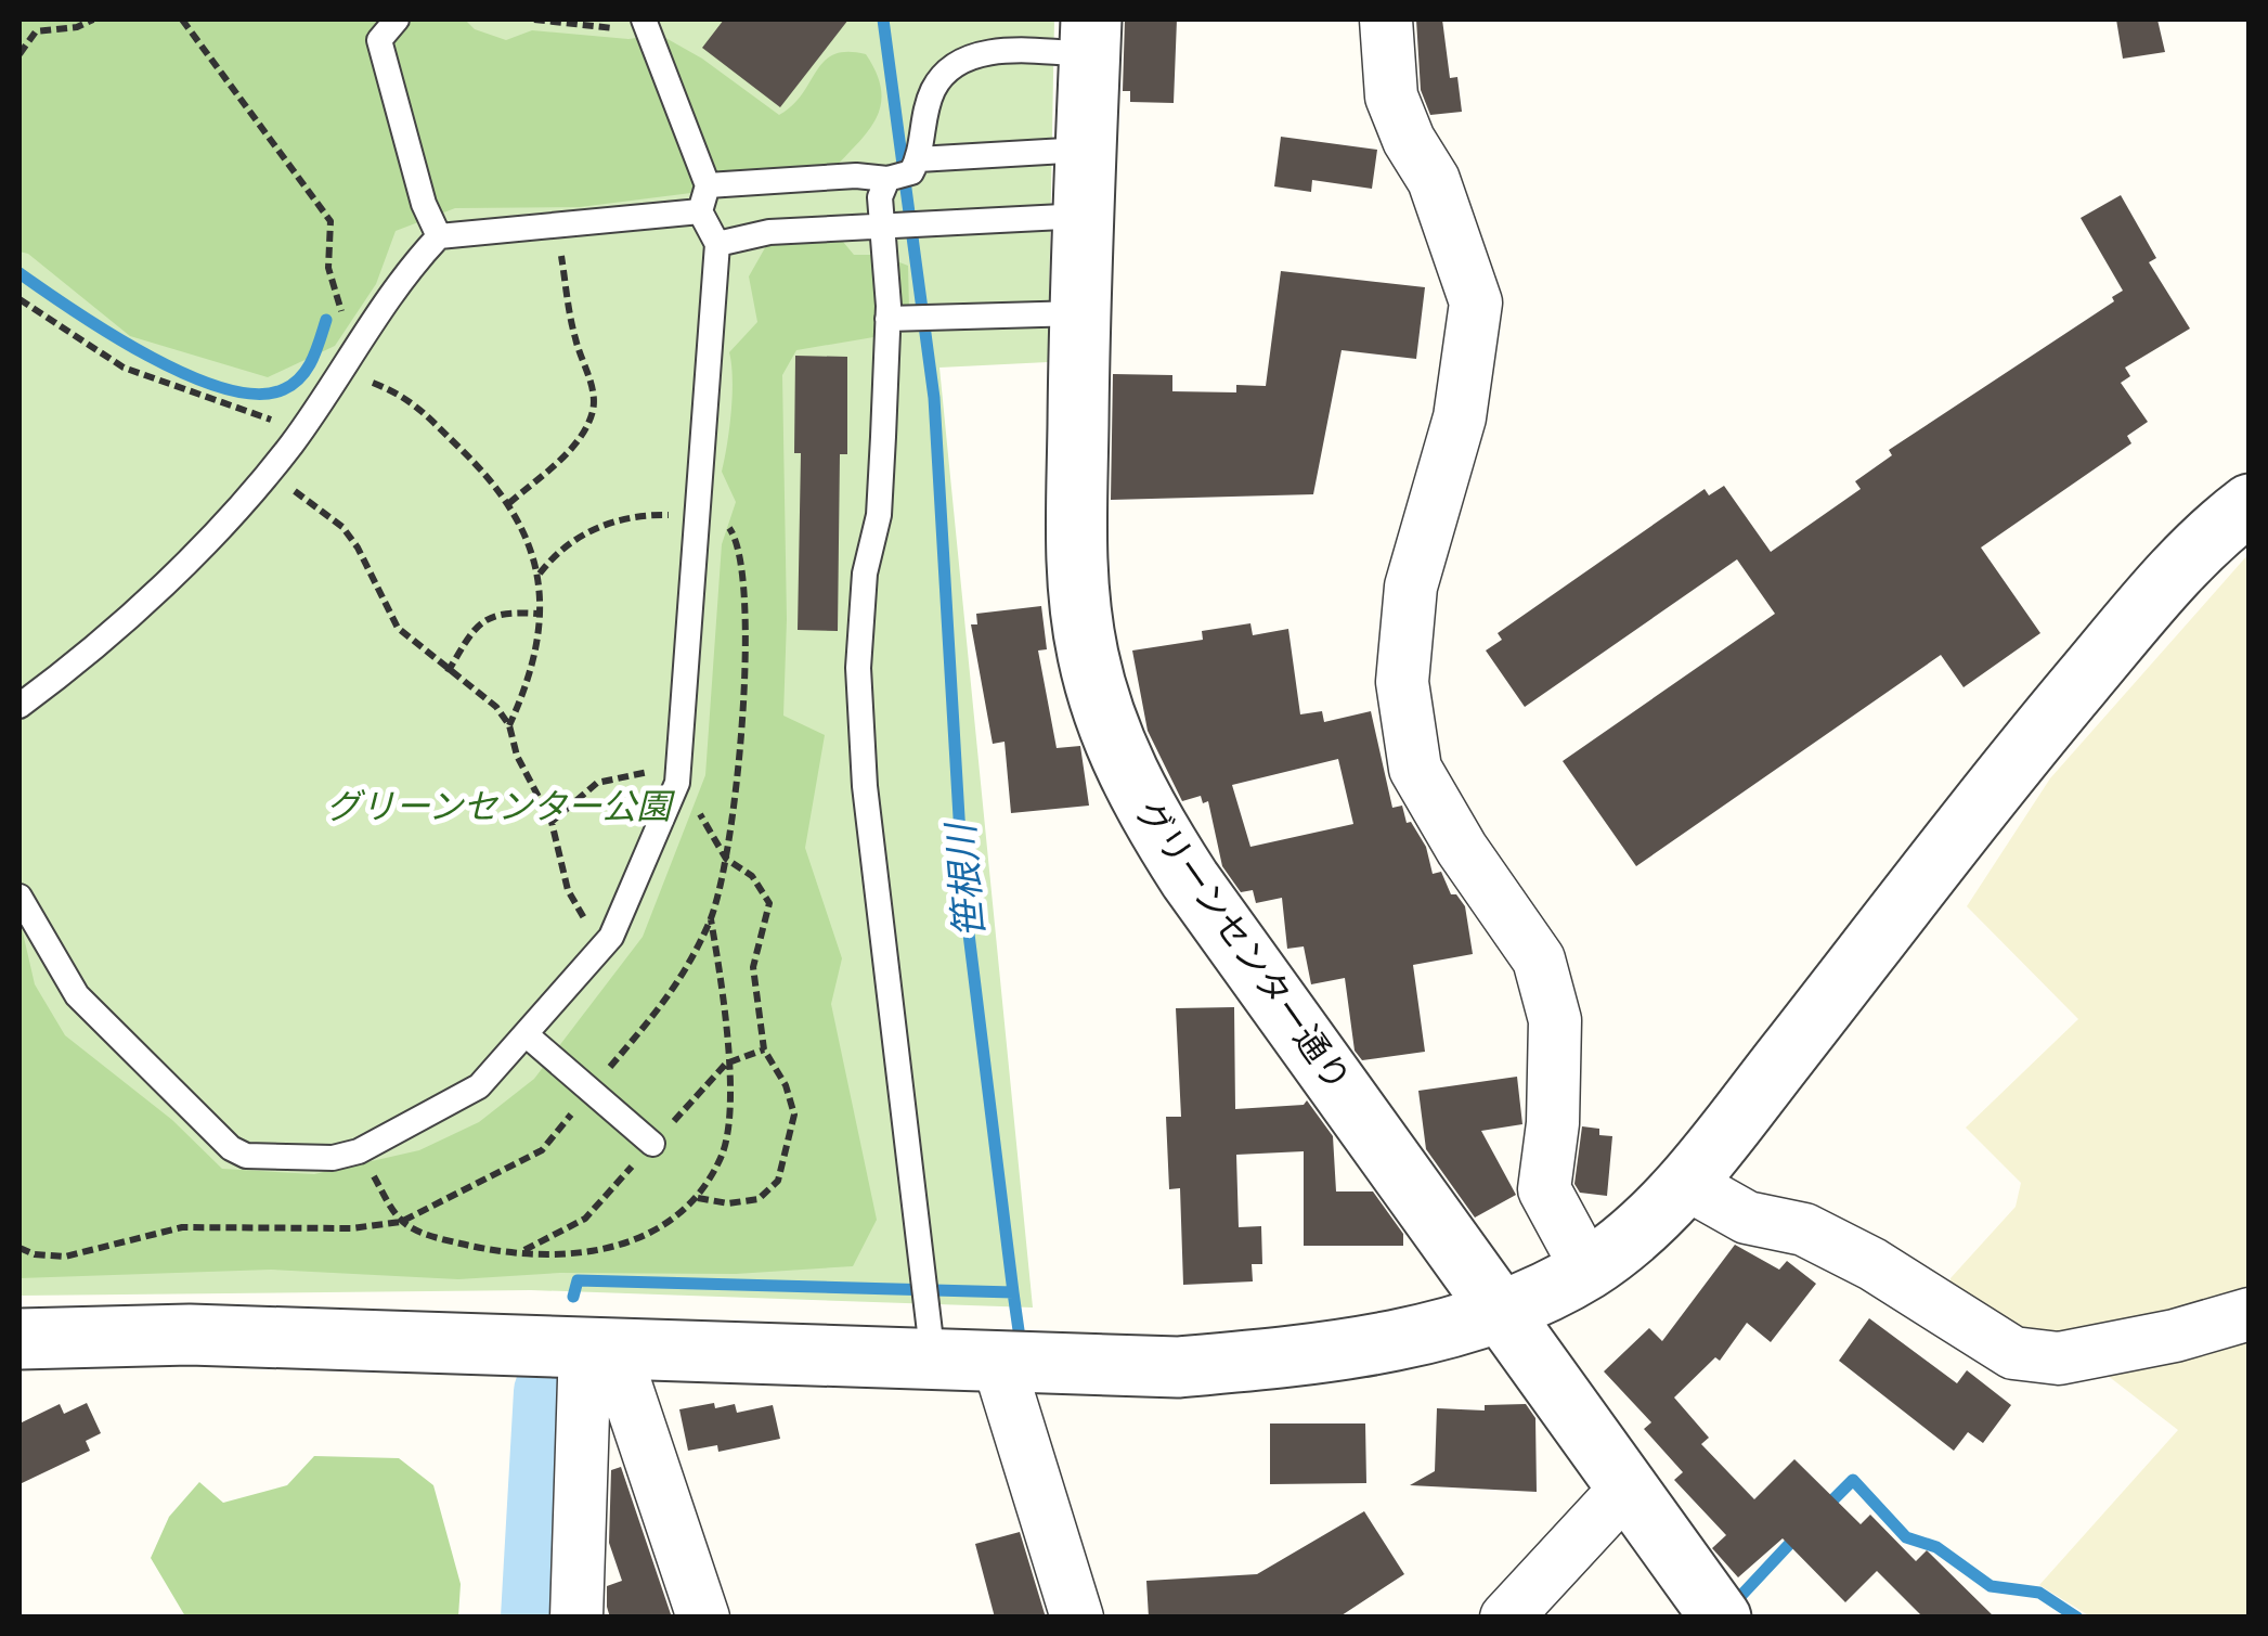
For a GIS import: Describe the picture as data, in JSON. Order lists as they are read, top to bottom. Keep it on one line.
{"streets":{"street":["グリーンセンター通り"]},"water":["笹根川"],"parks":["グリーンセンター公園"]}
